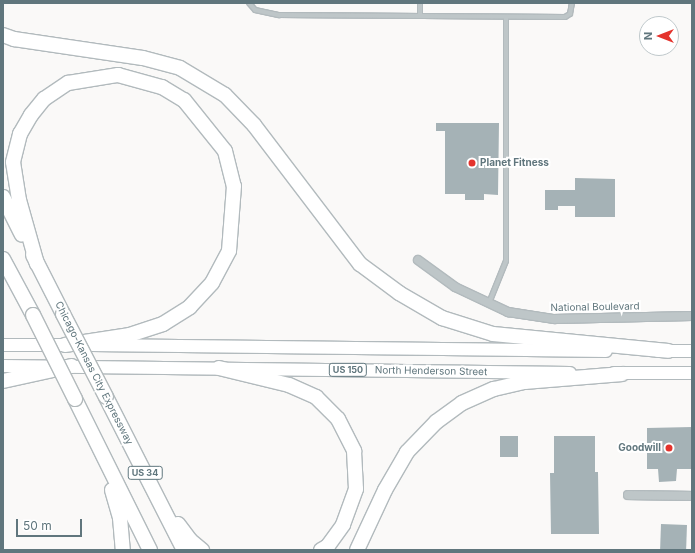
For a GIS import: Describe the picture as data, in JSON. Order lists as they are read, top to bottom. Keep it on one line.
{"streets":{"highway":["Chicago-Kansas City Expressway","US 34"],"main road":["US 150","North Henderson Street"],"street":["National Boulevard"]},"places":["Planet Fitness","Goodwill"],"scale_bar":"50 m","north":"left"}
